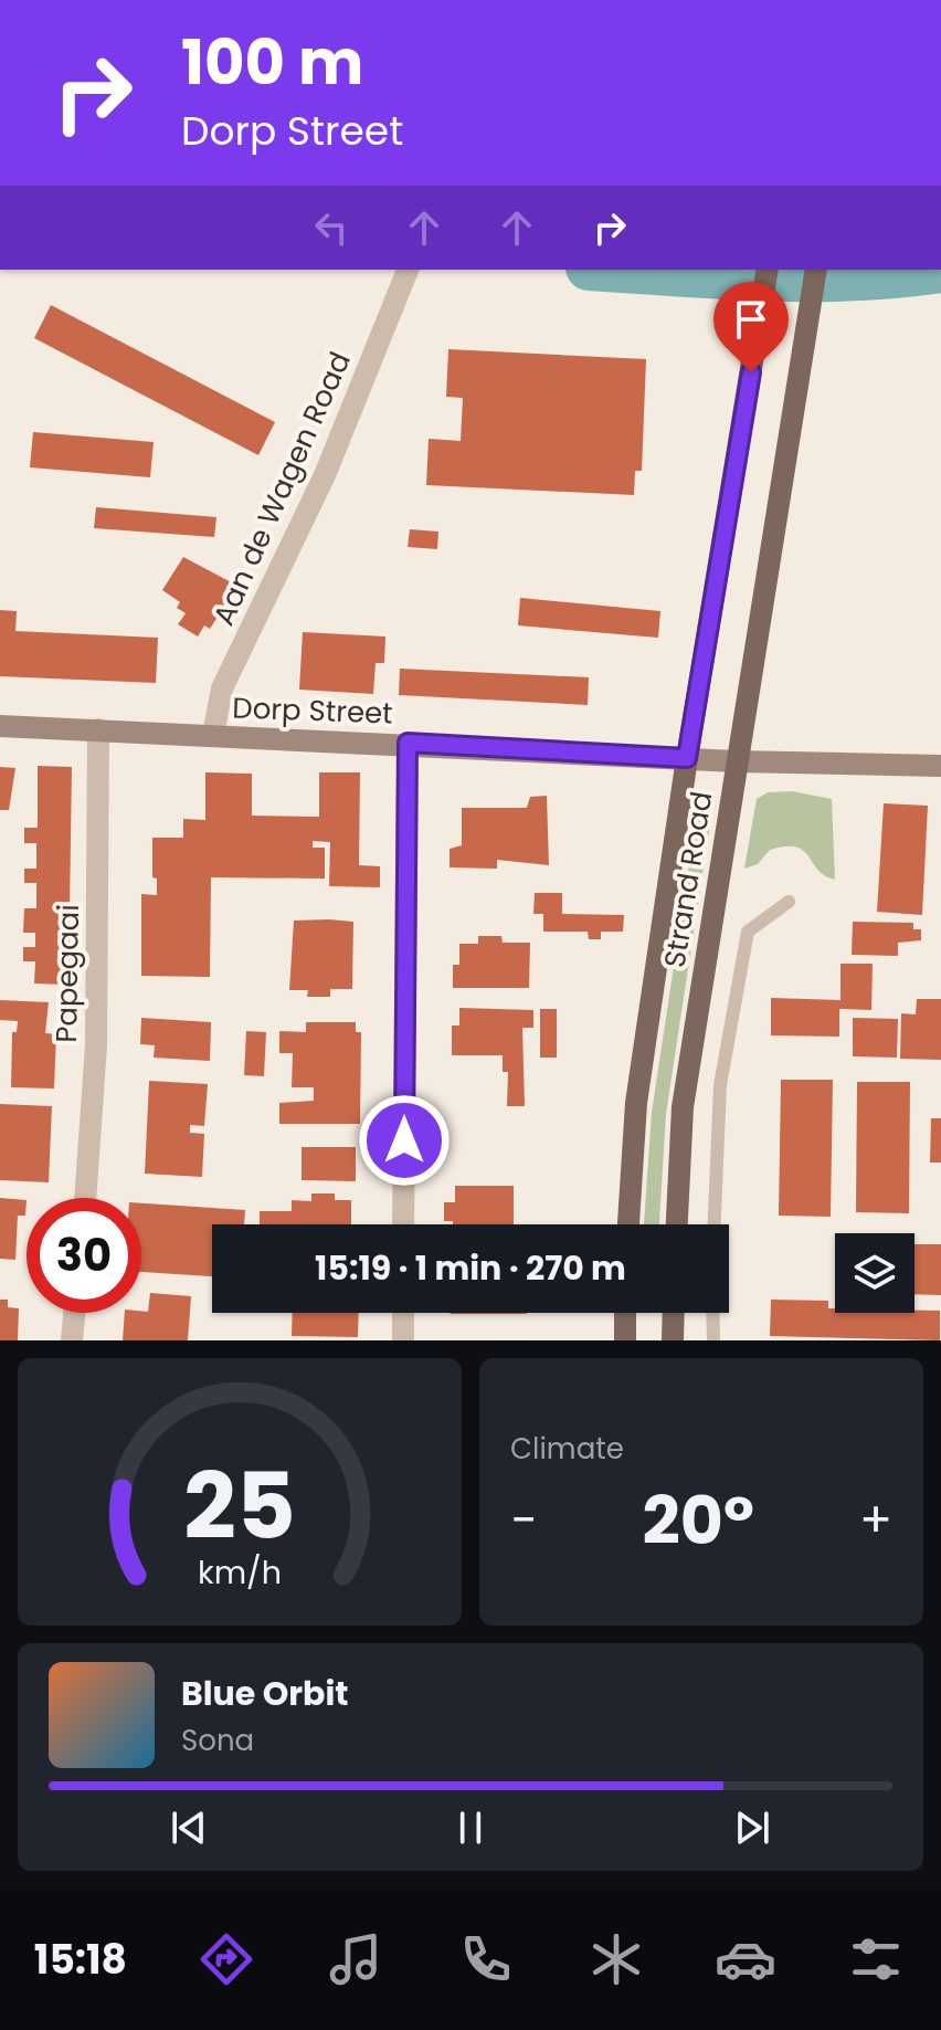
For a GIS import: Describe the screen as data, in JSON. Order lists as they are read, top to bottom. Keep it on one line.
{"streets":{"main road":["Strand Road"],"street":["Aan de Wagen Road","Dorp Street","Papegaai"]},"crossings":[["Aan de Wagen Road","Dorp Street"],["Dorp Street","Strand Road"],["Dorp Street","Papegaai"]],"page":{"turn":["100 m","Dorp Street"],"limit":"30","trip":"15:19 · 1 min · 270 m","tile":"Climate","heat":["−","20°","+"],"song":["Blue Orbit","Sona"],"tabs":"15:18","gauge":["25","km/h"]}}
